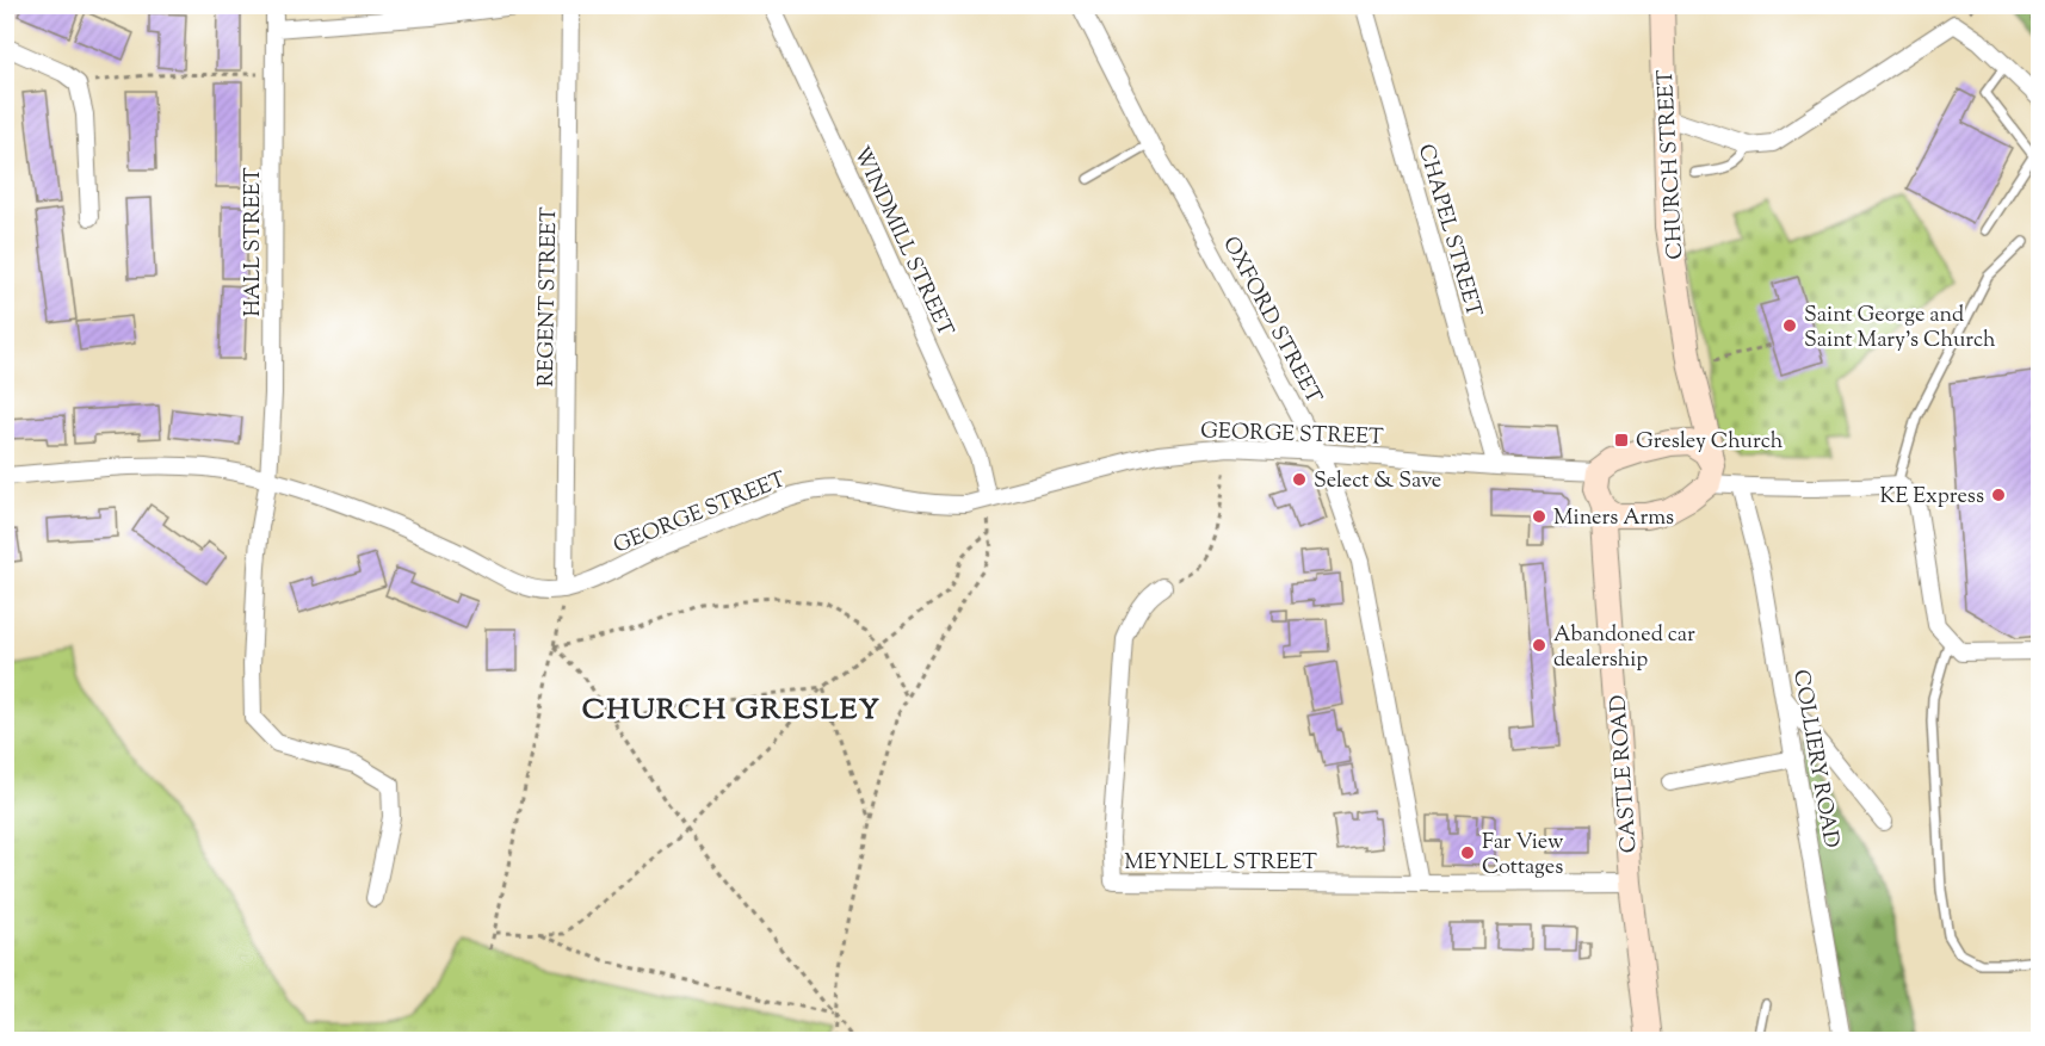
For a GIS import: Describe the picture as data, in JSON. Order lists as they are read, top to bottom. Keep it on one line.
{"streets":{"street":["CHURCH STREET","CHAPEL STREET","WINDMILL STREET","HALL STREET","REGENT STREET","OXFORD STREET","GEORGE STREET","COLLIERY ROAD","CASTLE ROAD","MEYNELL STREET"]},"crossings":[["CHAPEL STREET","GEORGE STREET"],["WINDMILL STREET","GEORGE STREET"],["HALL STREET","GEORGE STREET"],["REGENT STREET","GEORGE STREET"],["OXFORD STREET","GEORGE STREET"],["OXFORD STREET","MEYNELL STREET"],["GEORGE STREET","CASTLE ROAD"],["CASTLE ROAD","MEYNELL STREET"]],"districts":["CHURCH GRESLEY"],"places":{"other":["Saint George and Saint Mary's Church","Select & Save","KE Express","Miners Arms","Abandoned car dealership","Far View Cottages"],"transit":["Gresley Church"]}}
